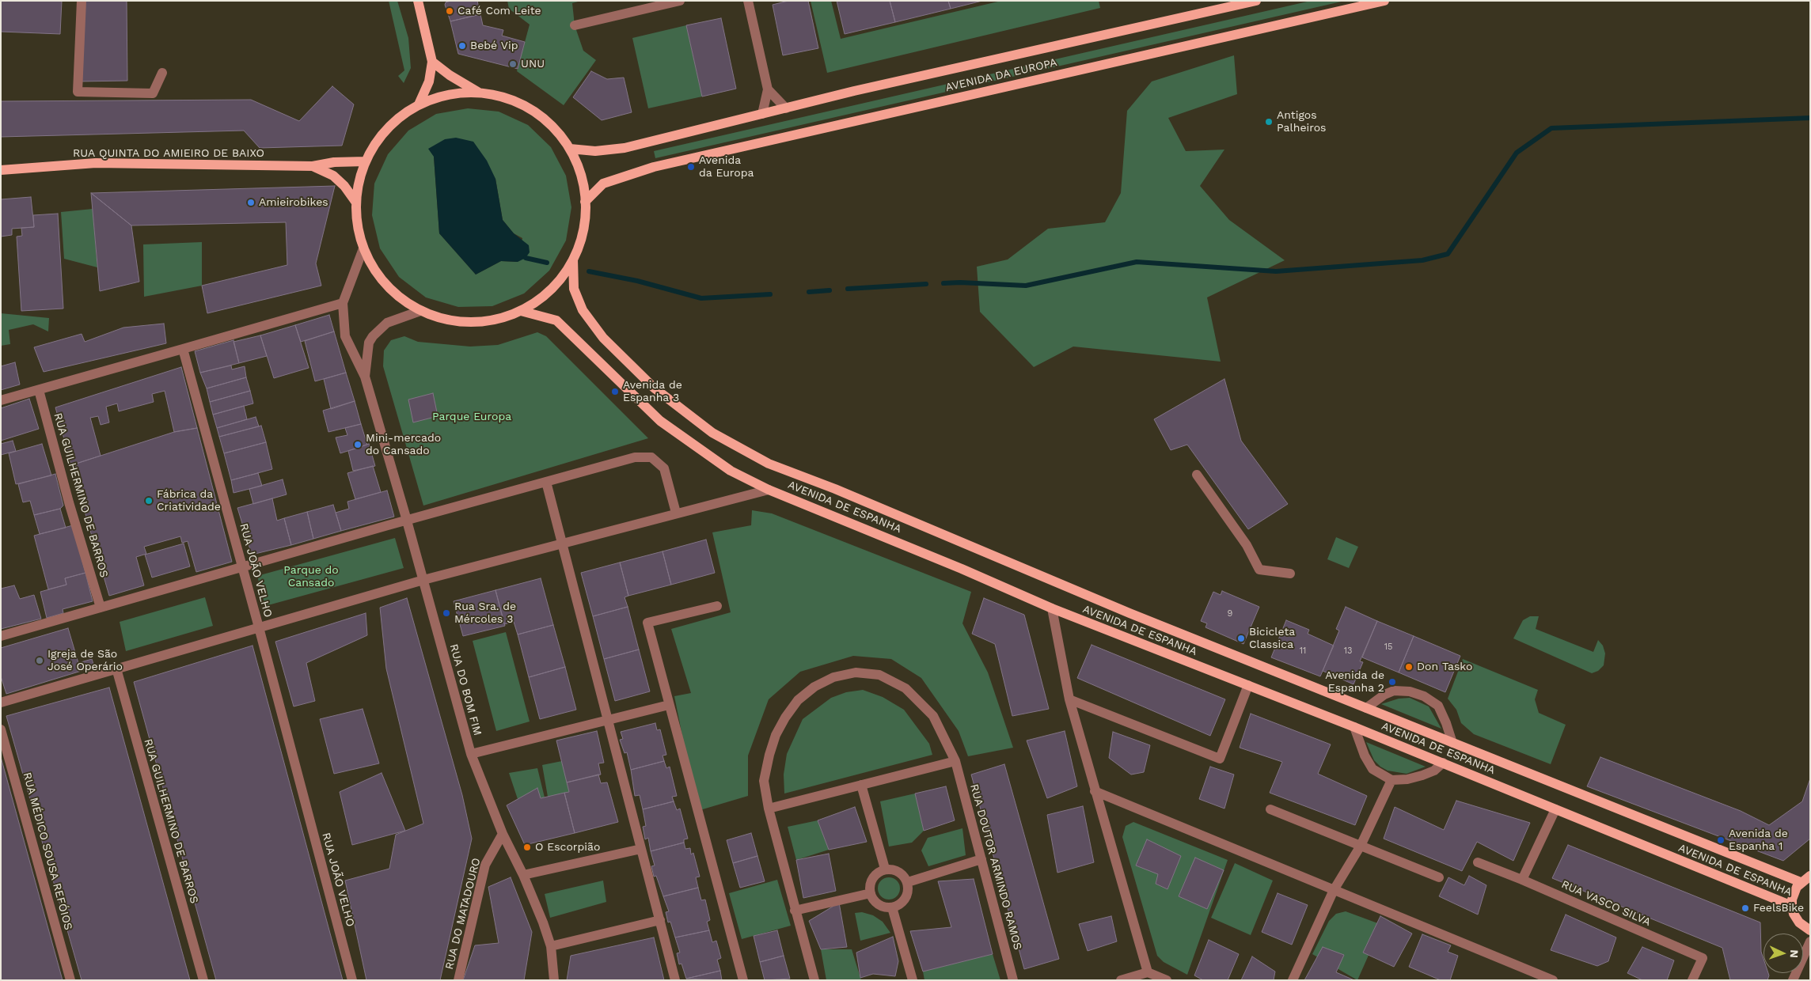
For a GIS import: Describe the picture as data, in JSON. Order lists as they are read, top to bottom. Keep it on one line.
{"streets":{"main road":["AVENIDA DA EUROPA","RUA QUINTA DO AMIEIRO DE BAIXO","AVENIDA DE ESPANHA"],"street":["RUA GUILHERMINO DE BARROS","RUA JOÃO VELHO","RUA DO BOM FIM","RUA MÉDICO SOUSA REFÓIOS","RUA DOUTOR ARMINDO RAMOS","RUA VASCO SILVA","RUA DO MATADOURO"]},"crossings":[["RUA DO BOM FIM","RUA DO MATADOURO"]],"parks":["Parque Europa","Parque do Cansado"],"places":["Café Com Leite","Bebé Vip","UNU","Antigos Palheiros","Avenida da Europa","Amieirobikes","Avenida de Espanha 3","Mini-mercado do Cansado","Fábrica da Criatividade","Rua Sra. de Mércoles 3","Bicicleta Classica","Igreja de São José Operário","Don Tasko","Avenida de Espanha 2","Avenida de Espanha 1","O Escorpião","FeelsBike"],"house_numbers":["9","15","11","13"],"north":"right"}
